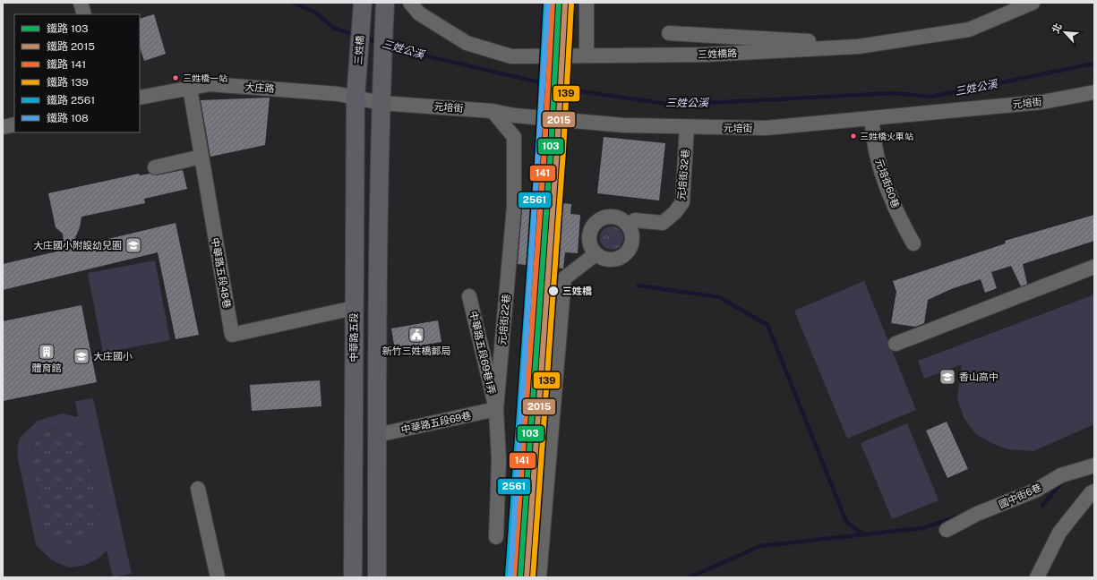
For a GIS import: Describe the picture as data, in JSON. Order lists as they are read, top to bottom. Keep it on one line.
{"streets":{"main road":["三姓橋","中華路五段"],"street":["三姓橋路","大庄路","元培街","元培街32巷","元培街60巷","中華路五段48巷","元培街22巷","中華路五段69巷1弄","中華路五段69巷","國中街6巷"]},"crossings":[["三姓橋","大庄路"],["三姓橋","中華路五段"],["大庄路","元培街"],["大庄路","中華路五段48巷"],["大庄路","中華路五段"],["元培街","元培街32巷"],["元培街","元培街60巷"],["元培街","元培街22巷"],["中華路五段48巷","中華路五段"],["元培街22巷","中華路五段69巷1弄"],["元培街22巷","中華路五段69巷"],["中華路五段69巷1弄","中華路五段69巷"]],"water":["三姓公溪"],"places":{"other":["三姓橋一站","三姓橋火車站","三姓橋"],"school or university":["大庄國小附設幼兒園","大庄國小","香山高中"],"public building":["新竹三姓橋郵局"],"building":["體育館"]},"lines":["rail line 103","rail line 2015","rail line 141","rail line 2561","rail line 108","rail line 139"],"legend":["鐵路 103","鐵路 2015","鐵路 141","鐵路 139","鐵路 2561","鐵路 108"],"north":"top left"}
